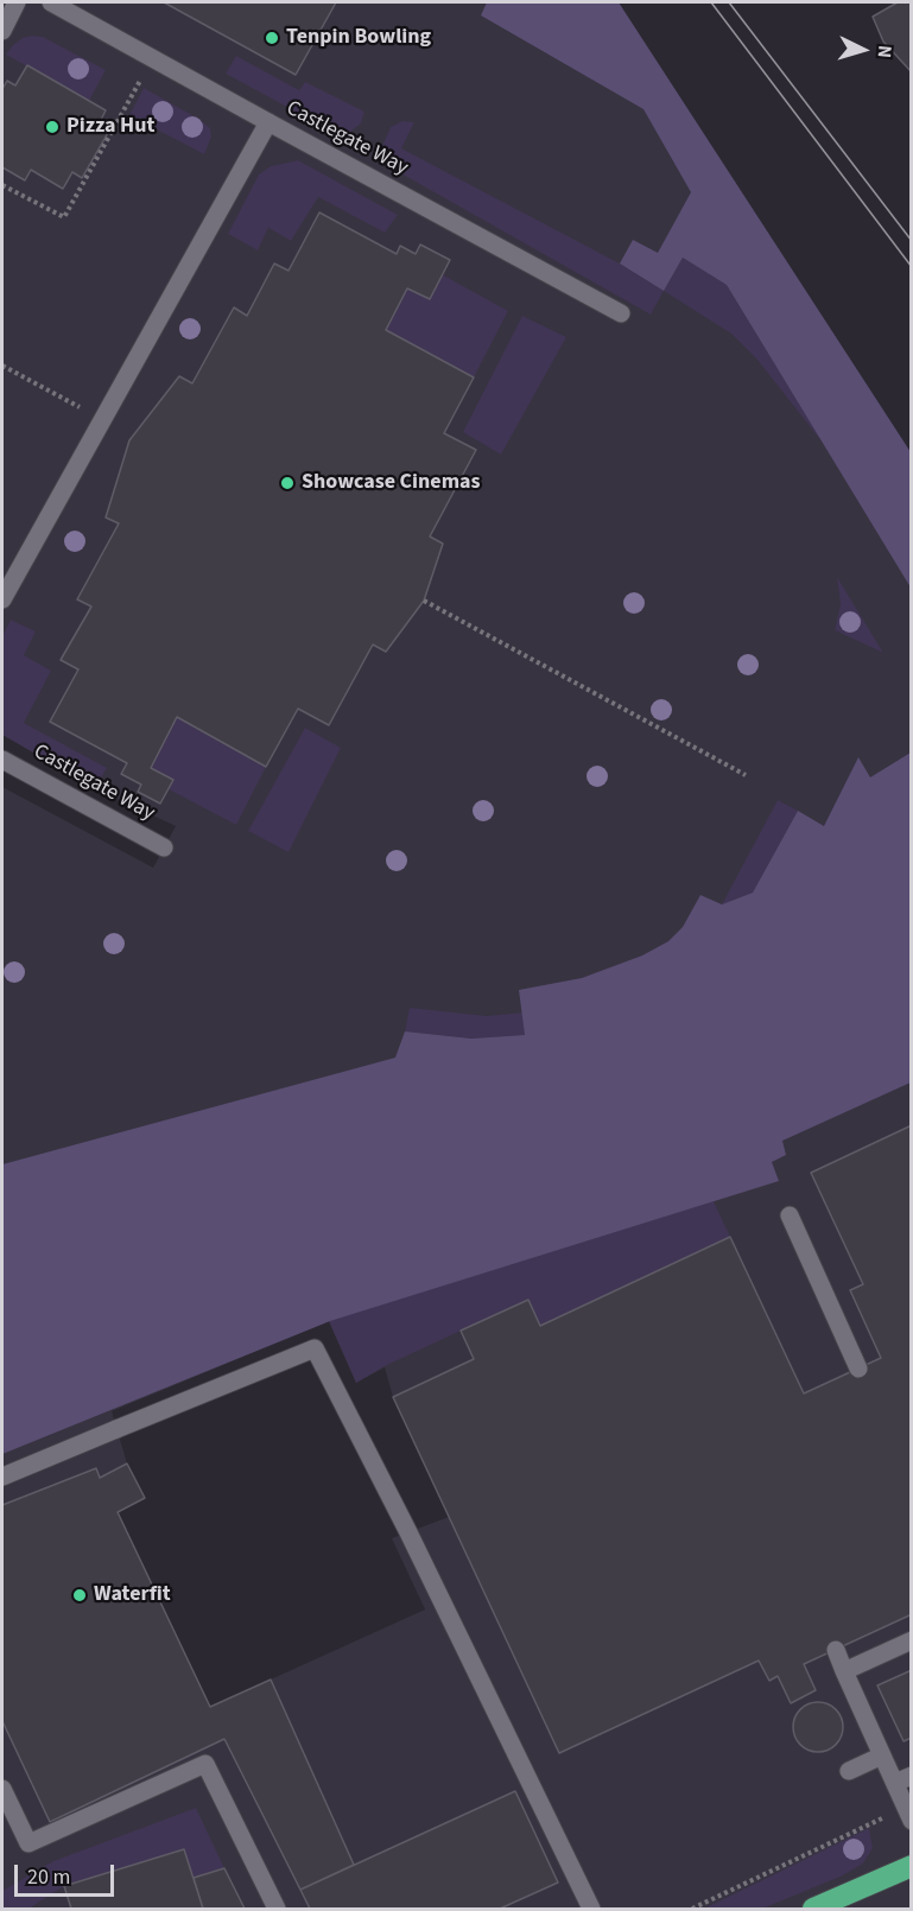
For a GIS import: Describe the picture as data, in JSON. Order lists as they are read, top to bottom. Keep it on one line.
{"streets":{"street":["Castlegate Way"]},"places":["Tenpin Bowling","Pizza Hut","Showcase Cinemas","Waterfit"],"scale_bar":"20 m","north":"right"}
